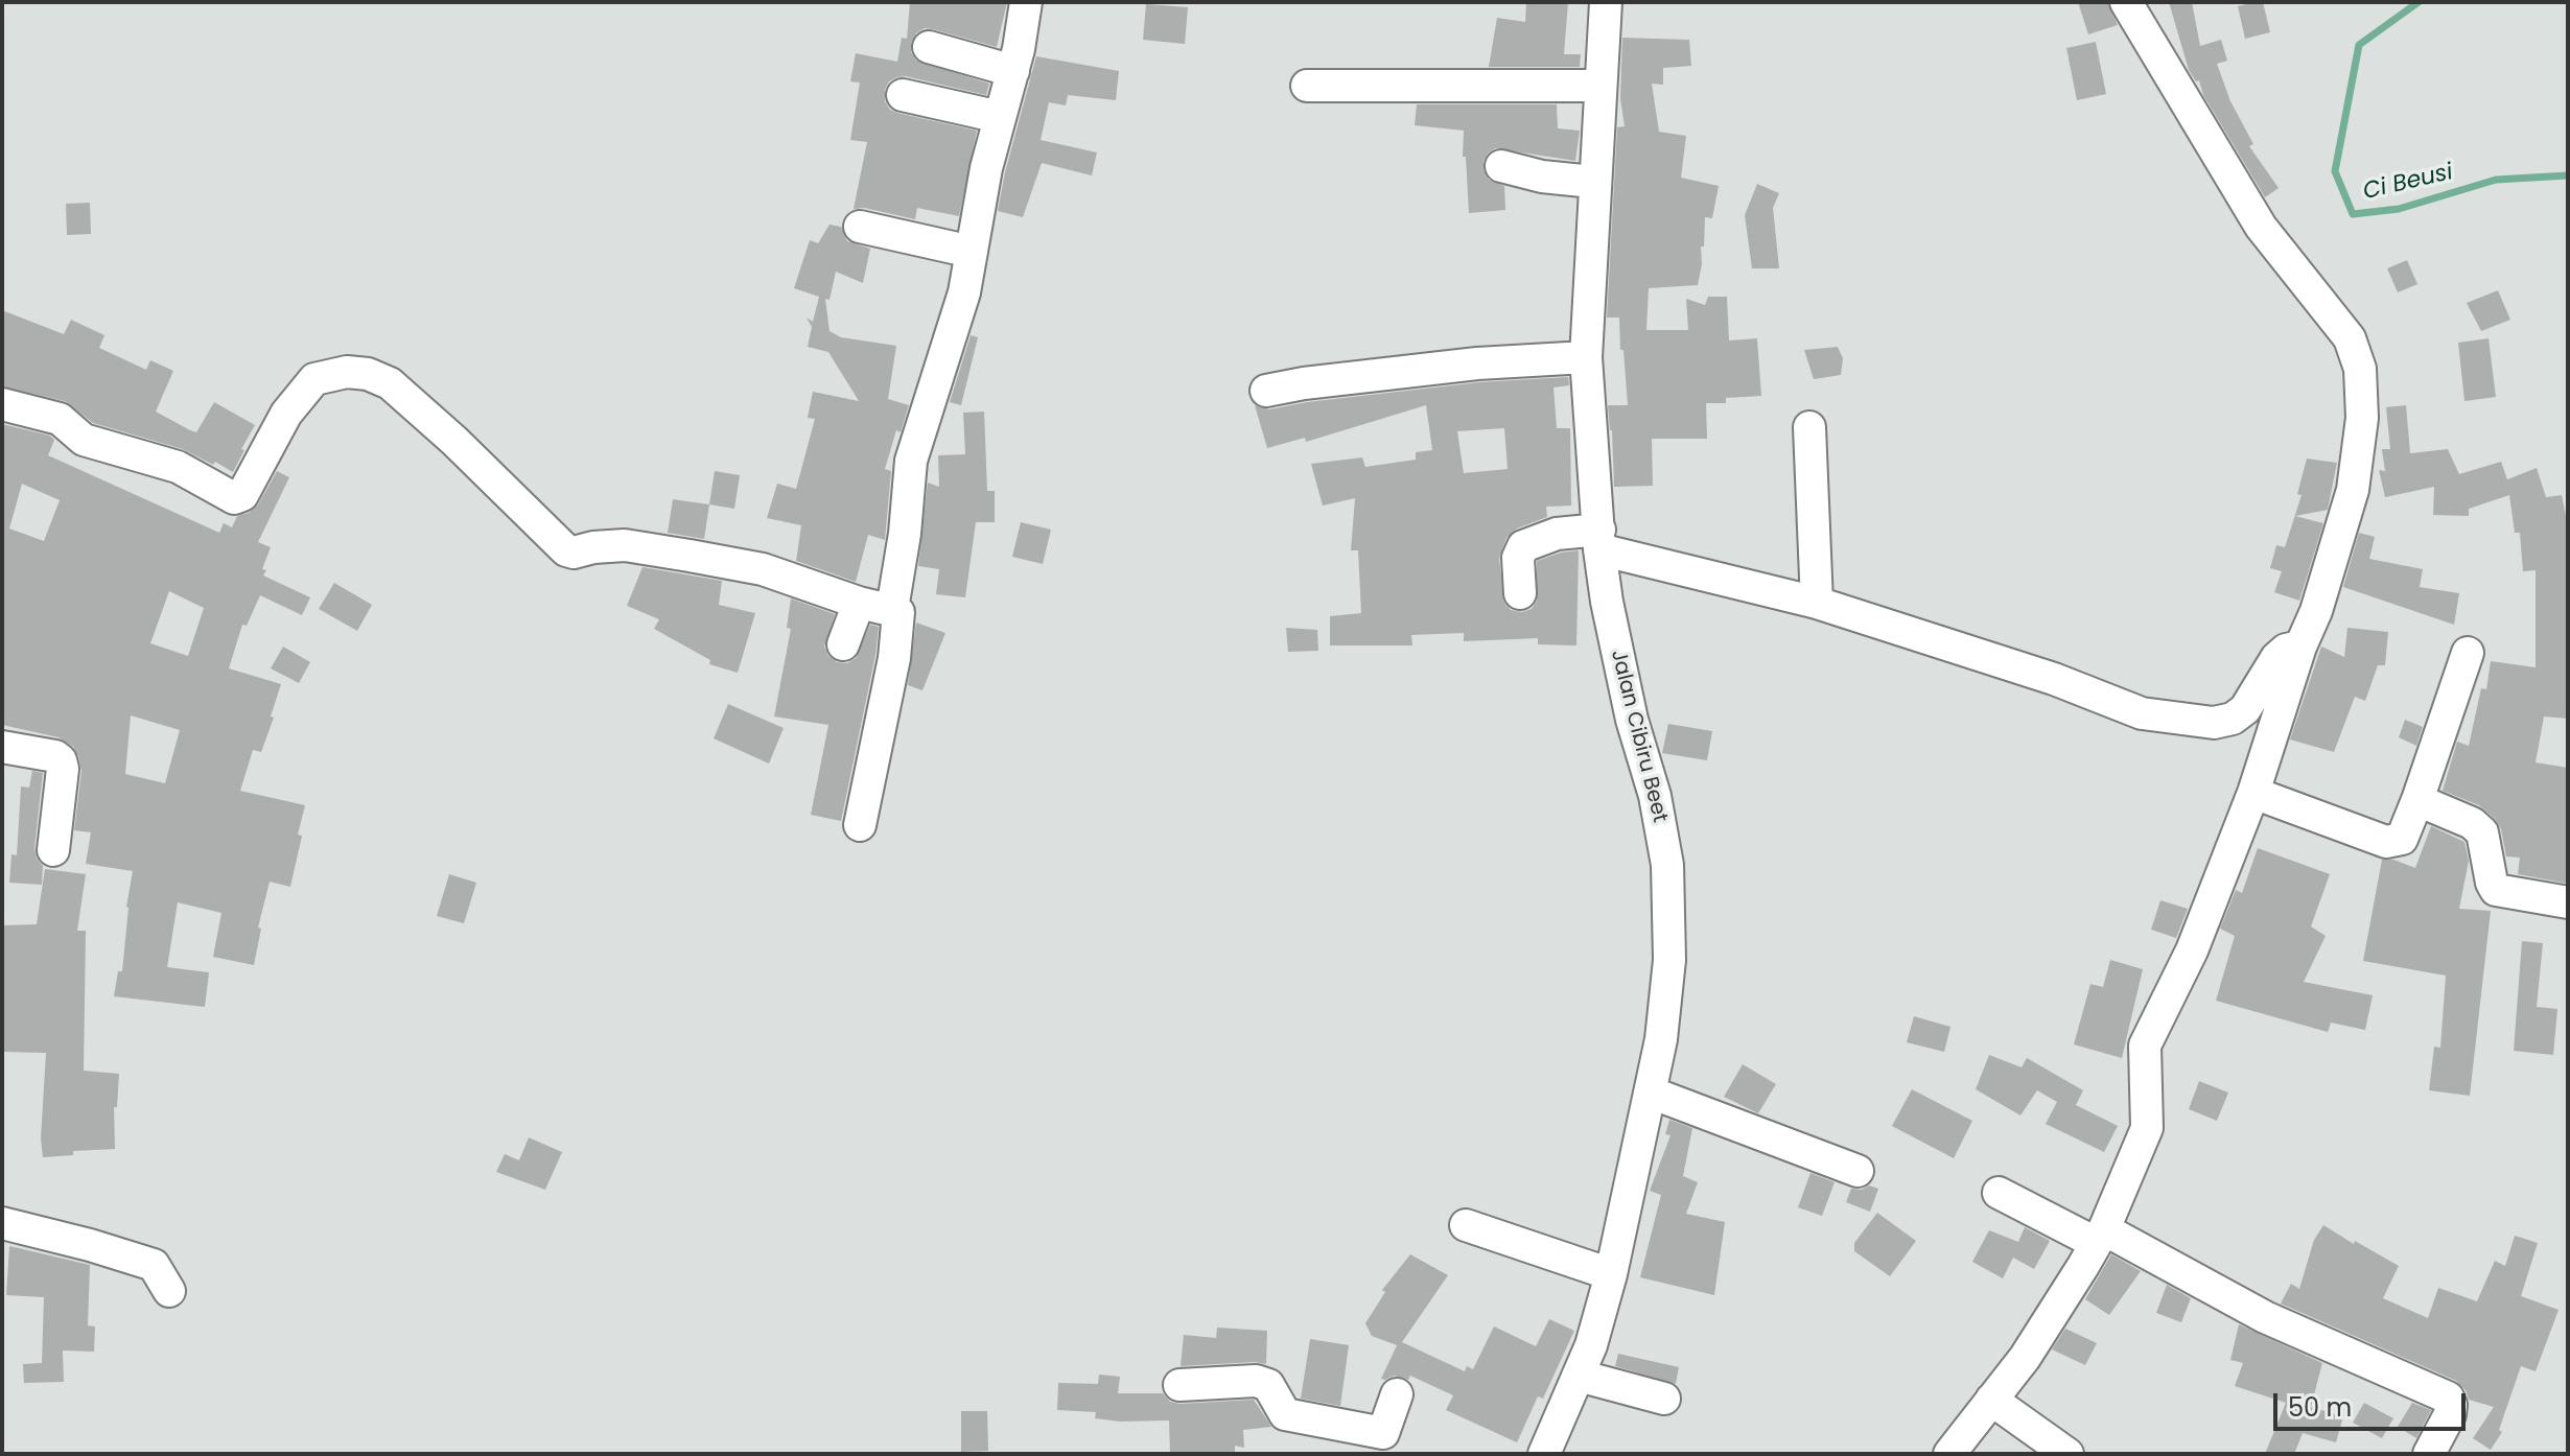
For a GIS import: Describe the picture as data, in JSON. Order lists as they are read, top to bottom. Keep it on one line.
{"streets":{"street":["Jalan Cibiru Beet"]},"water":["Ci Beusi"],"scale_bar":"50 m"}
